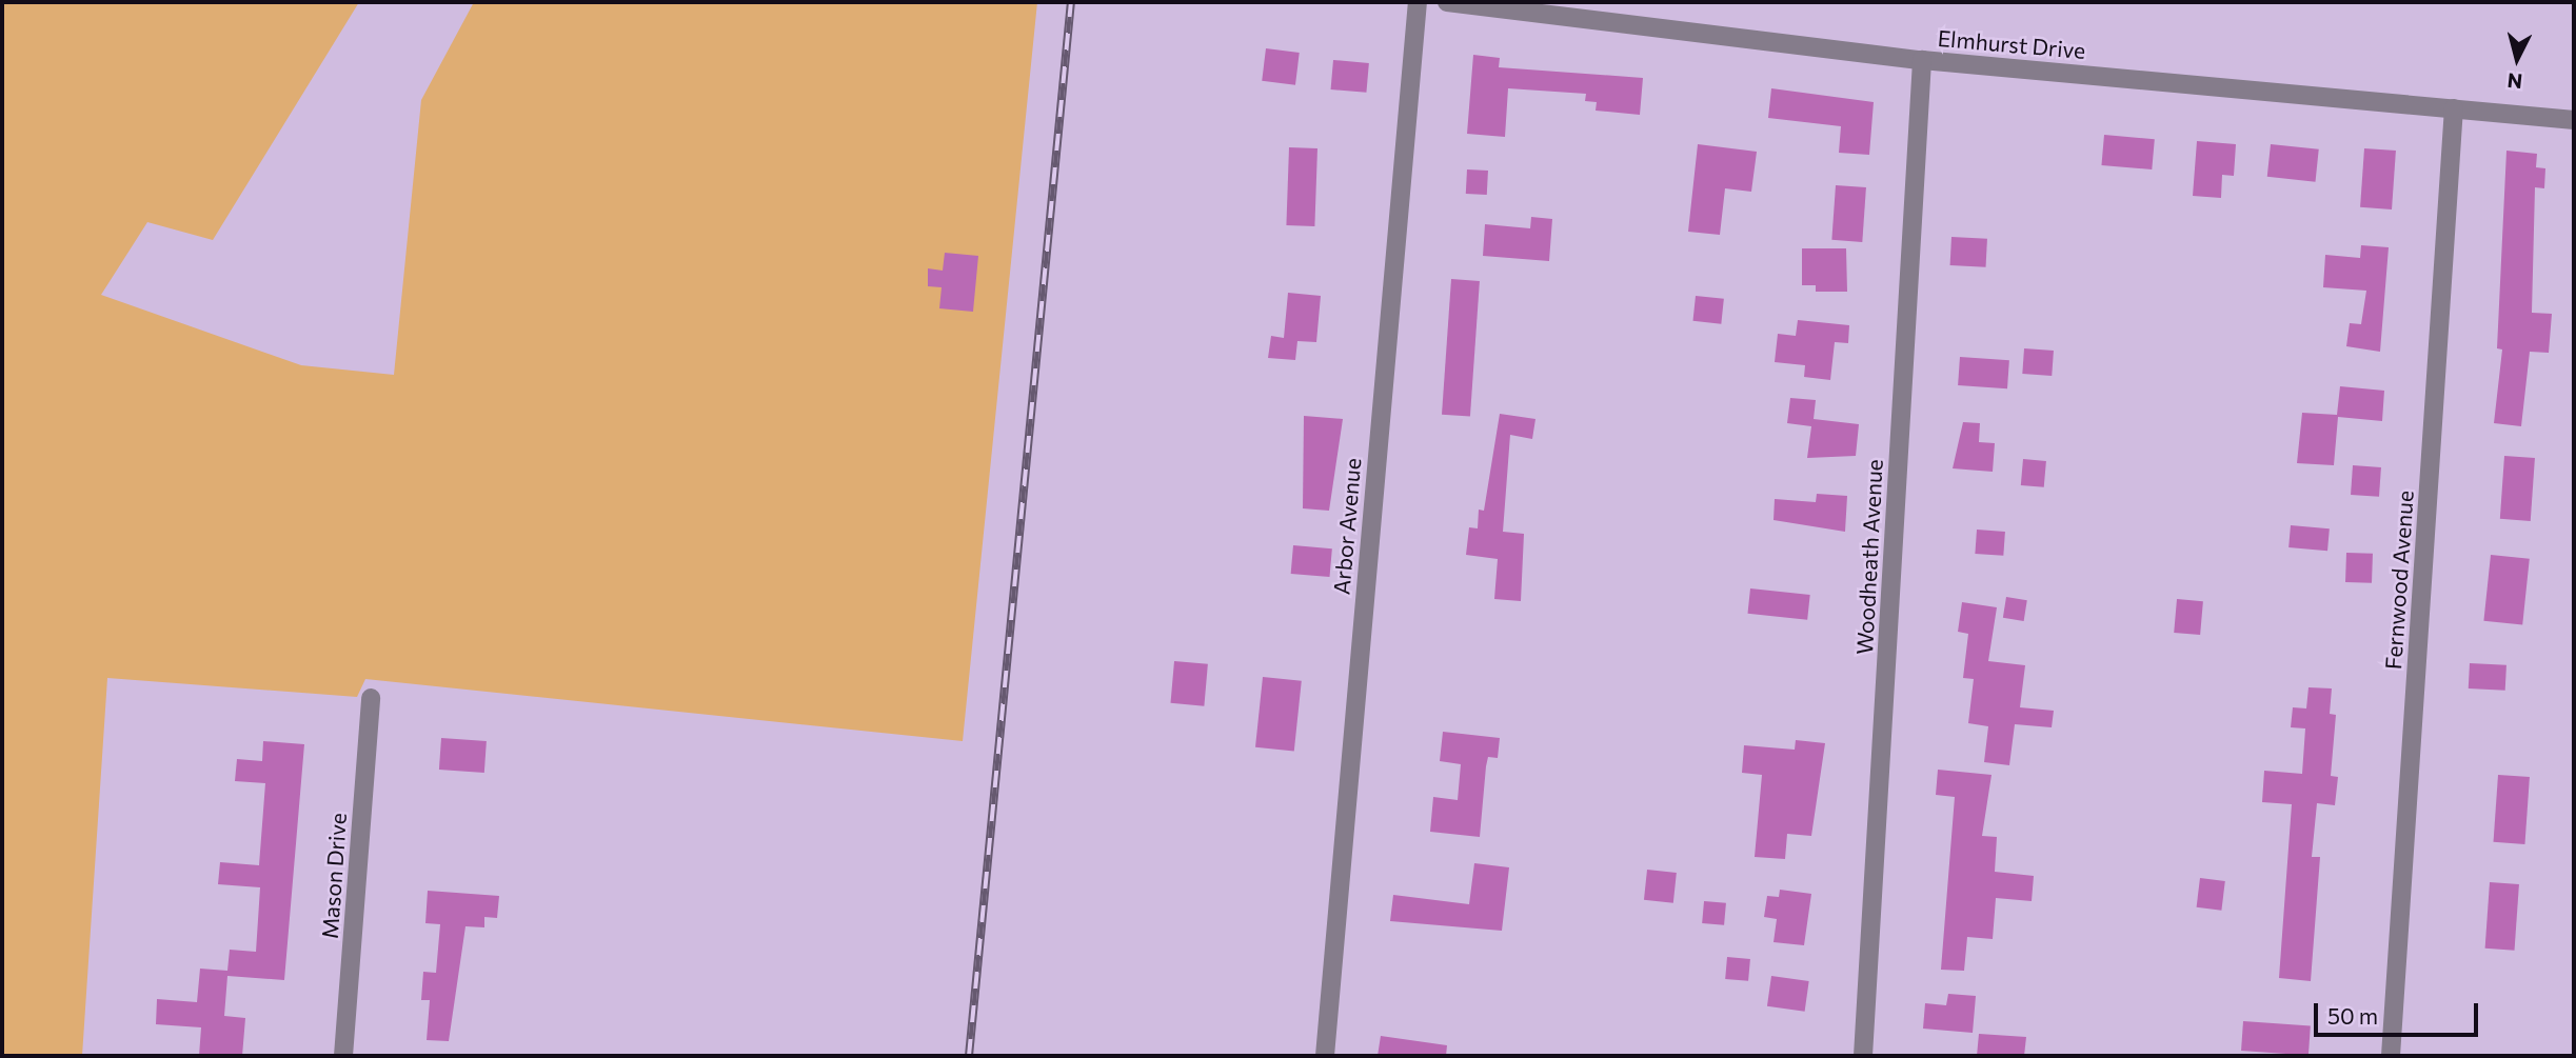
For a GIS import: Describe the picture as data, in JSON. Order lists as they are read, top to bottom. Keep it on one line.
{"streets":{"street":["Elmhurst Drive","Arbor Avenue","Woodheath Avenue","Fernwood Avenue","Mason Drive"]},"crossings":[["Elmhurst Drive","Woodheath Avenue"],["Elmhurst Drive","Fernwood Avenue"]],"scale_bar":"50 m","north":"bottom"}
